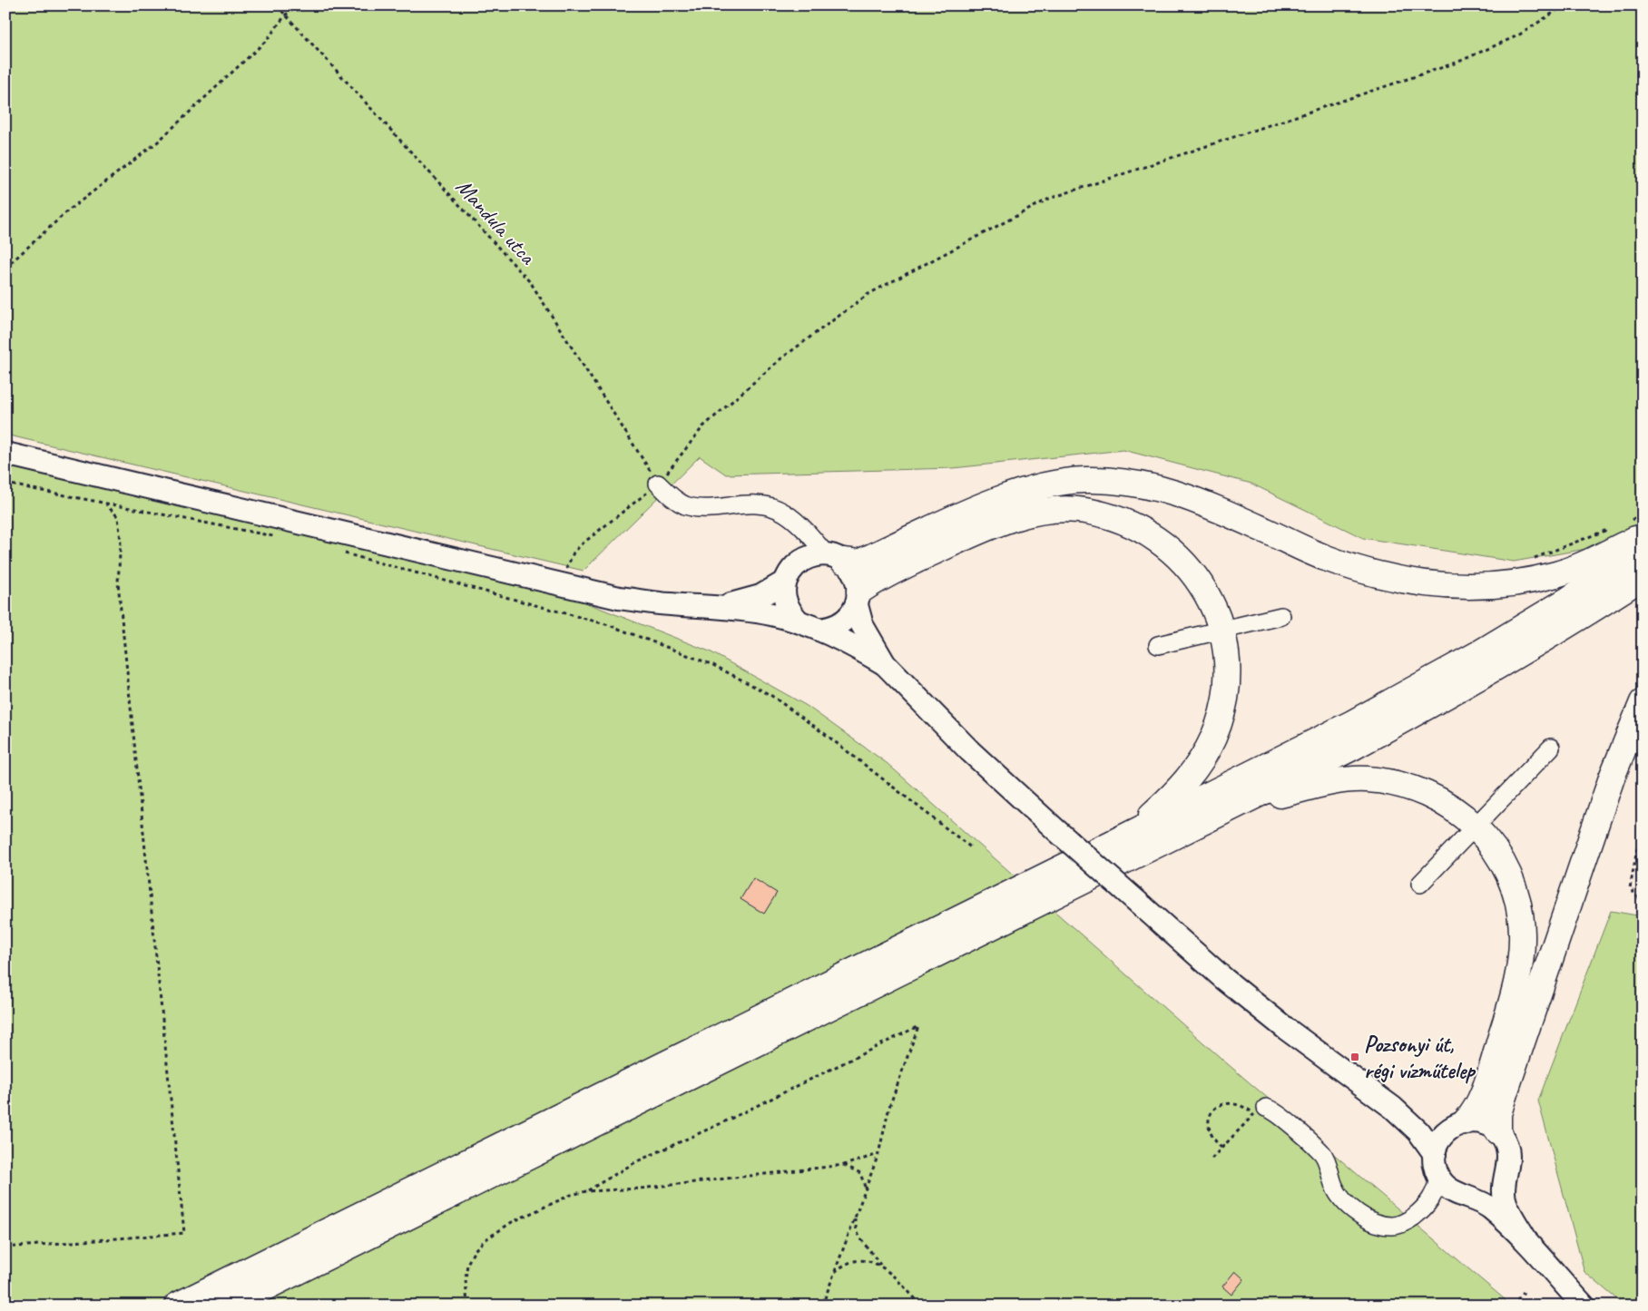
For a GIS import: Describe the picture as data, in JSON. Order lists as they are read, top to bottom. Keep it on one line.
{"streets":{"path":["Mandula utca"]},"places":{"transit":["Pozsonyi út, régi vízműtelep"]}}
